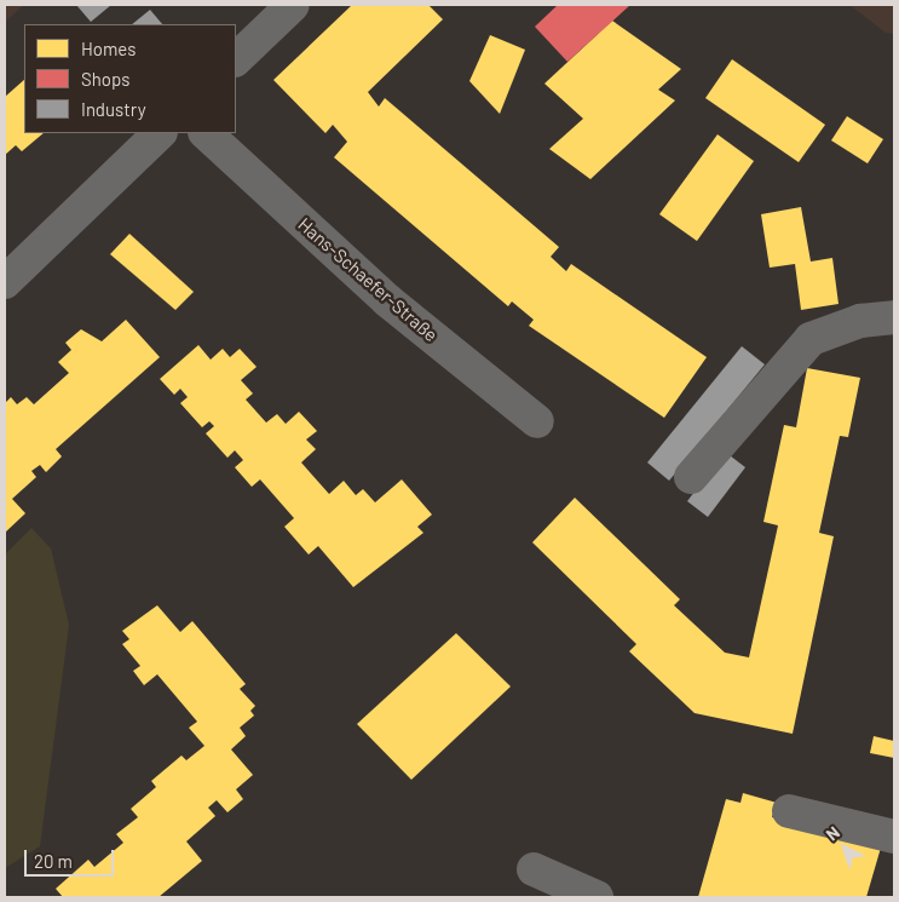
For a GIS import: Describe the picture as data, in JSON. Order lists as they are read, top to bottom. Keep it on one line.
{"streets":{"street":["Hans-Schaefer-Straße"]},"legend":["Homes","Shops","Industry"],"scale_bar":"20 m","north":"top left"}
